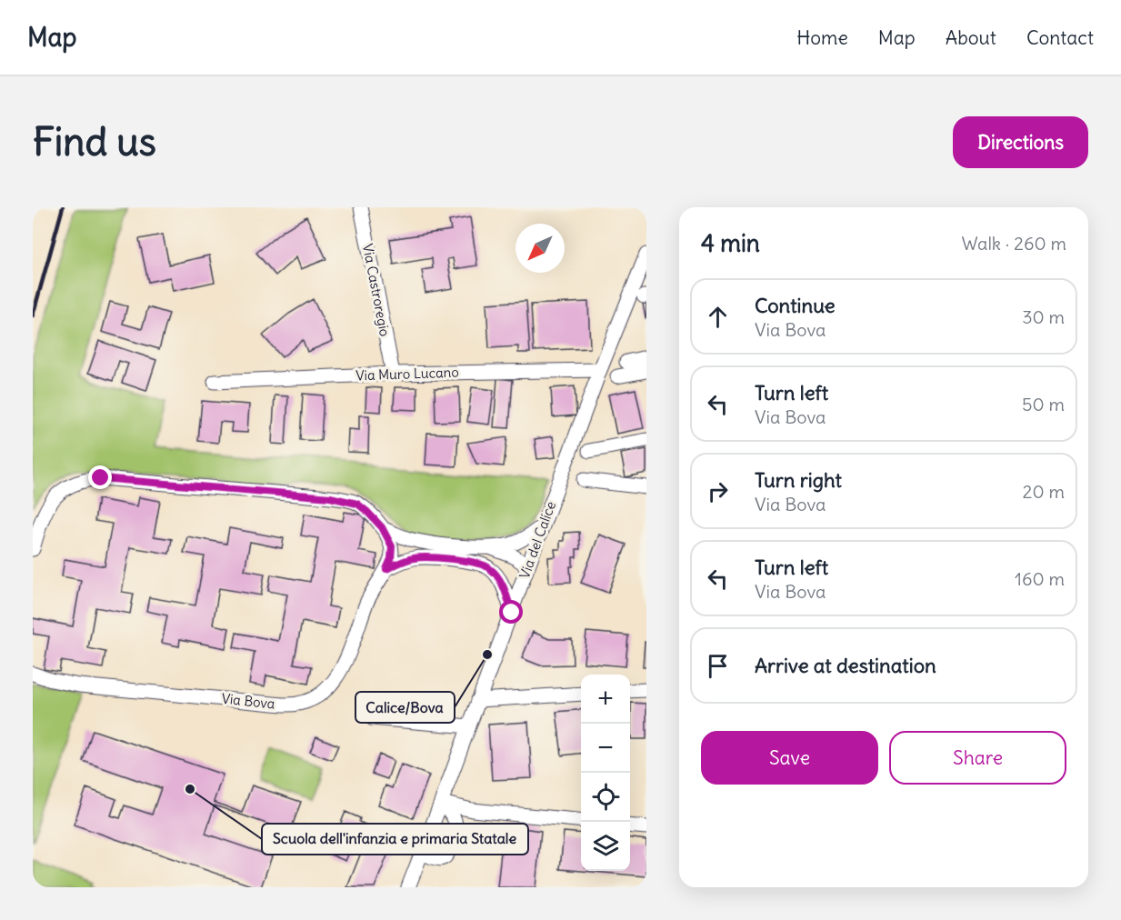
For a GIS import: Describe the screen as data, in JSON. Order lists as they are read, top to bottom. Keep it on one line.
{"streets":{"street":["Via Castroregio","Via Muro Lucano","Via del Calice","Via Bova"]},"crossings":[["Via Castroregio","Via Muro Lucano"],["Via Muro Lucano","Via del Calice"],["Via del Calice","Via Bova"]],"places":["Calice/Bova","Scuola dell'infanzia e primaria Statale"],"north":"bottom left","page":{"header":"Map","nav":["Home","Map","About","Contact"],"buttons":["Directions",["Save","Share"]],"title":"Find us","heading":["4 min","Walk · 260 m"],"list":[["Continue","Via Bova","30 m"],["Turn left","Via Bova","50 m"],["Turn right","Via Bova","20 m"],["Turn left","Via Bova","160 m"],"Arrive at destination"],"map_buttons":["+","−"]}}
